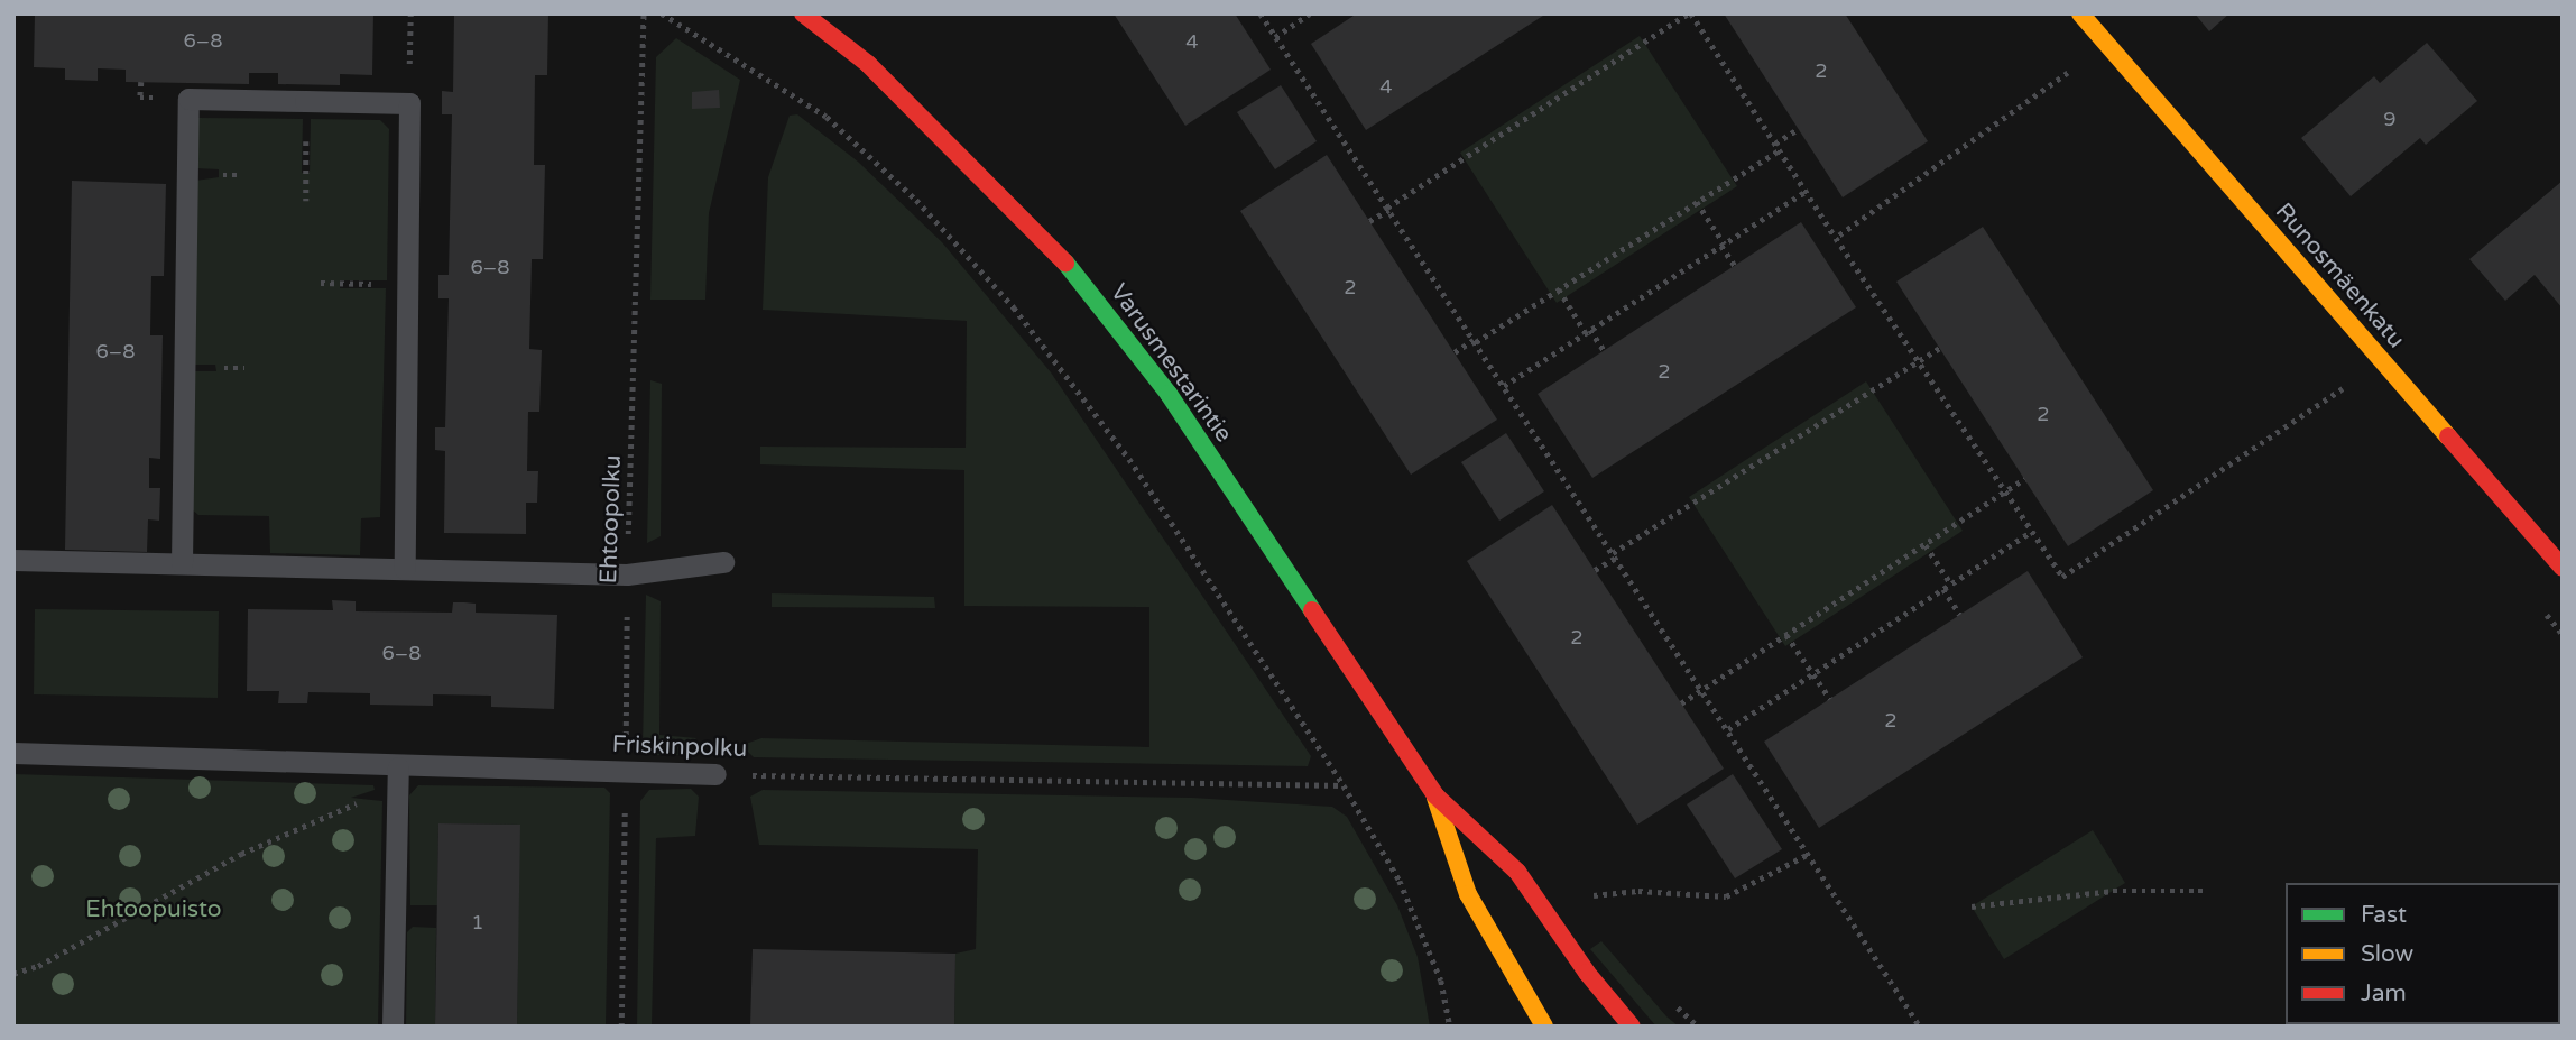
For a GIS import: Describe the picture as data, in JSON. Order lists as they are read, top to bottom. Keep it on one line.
{"streets":{"street":["Runosmäenkatu","Varusmestarintie"],"lane":["Friskinpolku"],"path":["Ehtoopolku"]},"crossings":[["Ehtoopolku","Friskinpolku"]],"parks":["Ehtoopuisto"],"house_numbers":["6–8","4","2","4","9","6–8","2","6–8","2","2","2","6–8","2","1"],"legend":["Fast","Slow","Jam"]}
